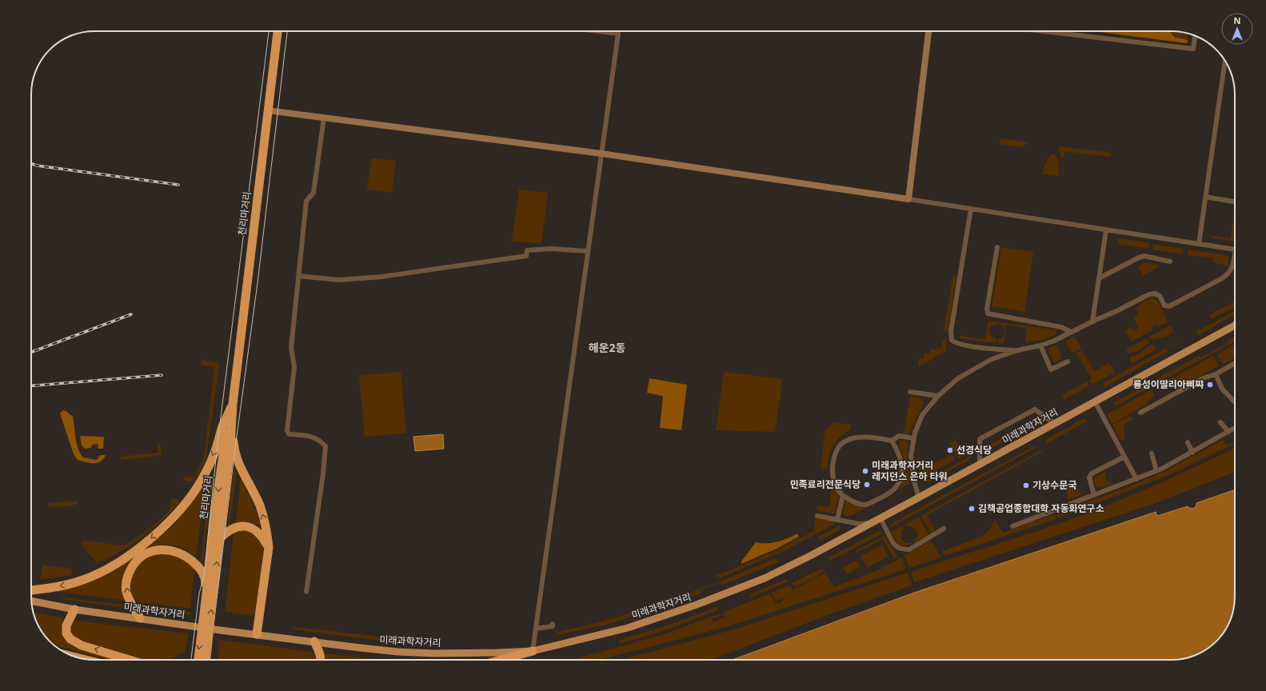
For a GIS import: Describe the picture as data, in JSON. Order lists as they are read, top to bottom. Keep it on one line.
{"streets":{"highway":["천리마거리"],"main road":["미래과학자거리"]},"districts":["해운2동"],"places":["륭성이딸리아삐쨔","선경식당","미래과학자거리 레지던스 은하 타워","민족료리전문식당","기상수문국","김책공업종합대학 자동화연구소"],"north":"top"}
